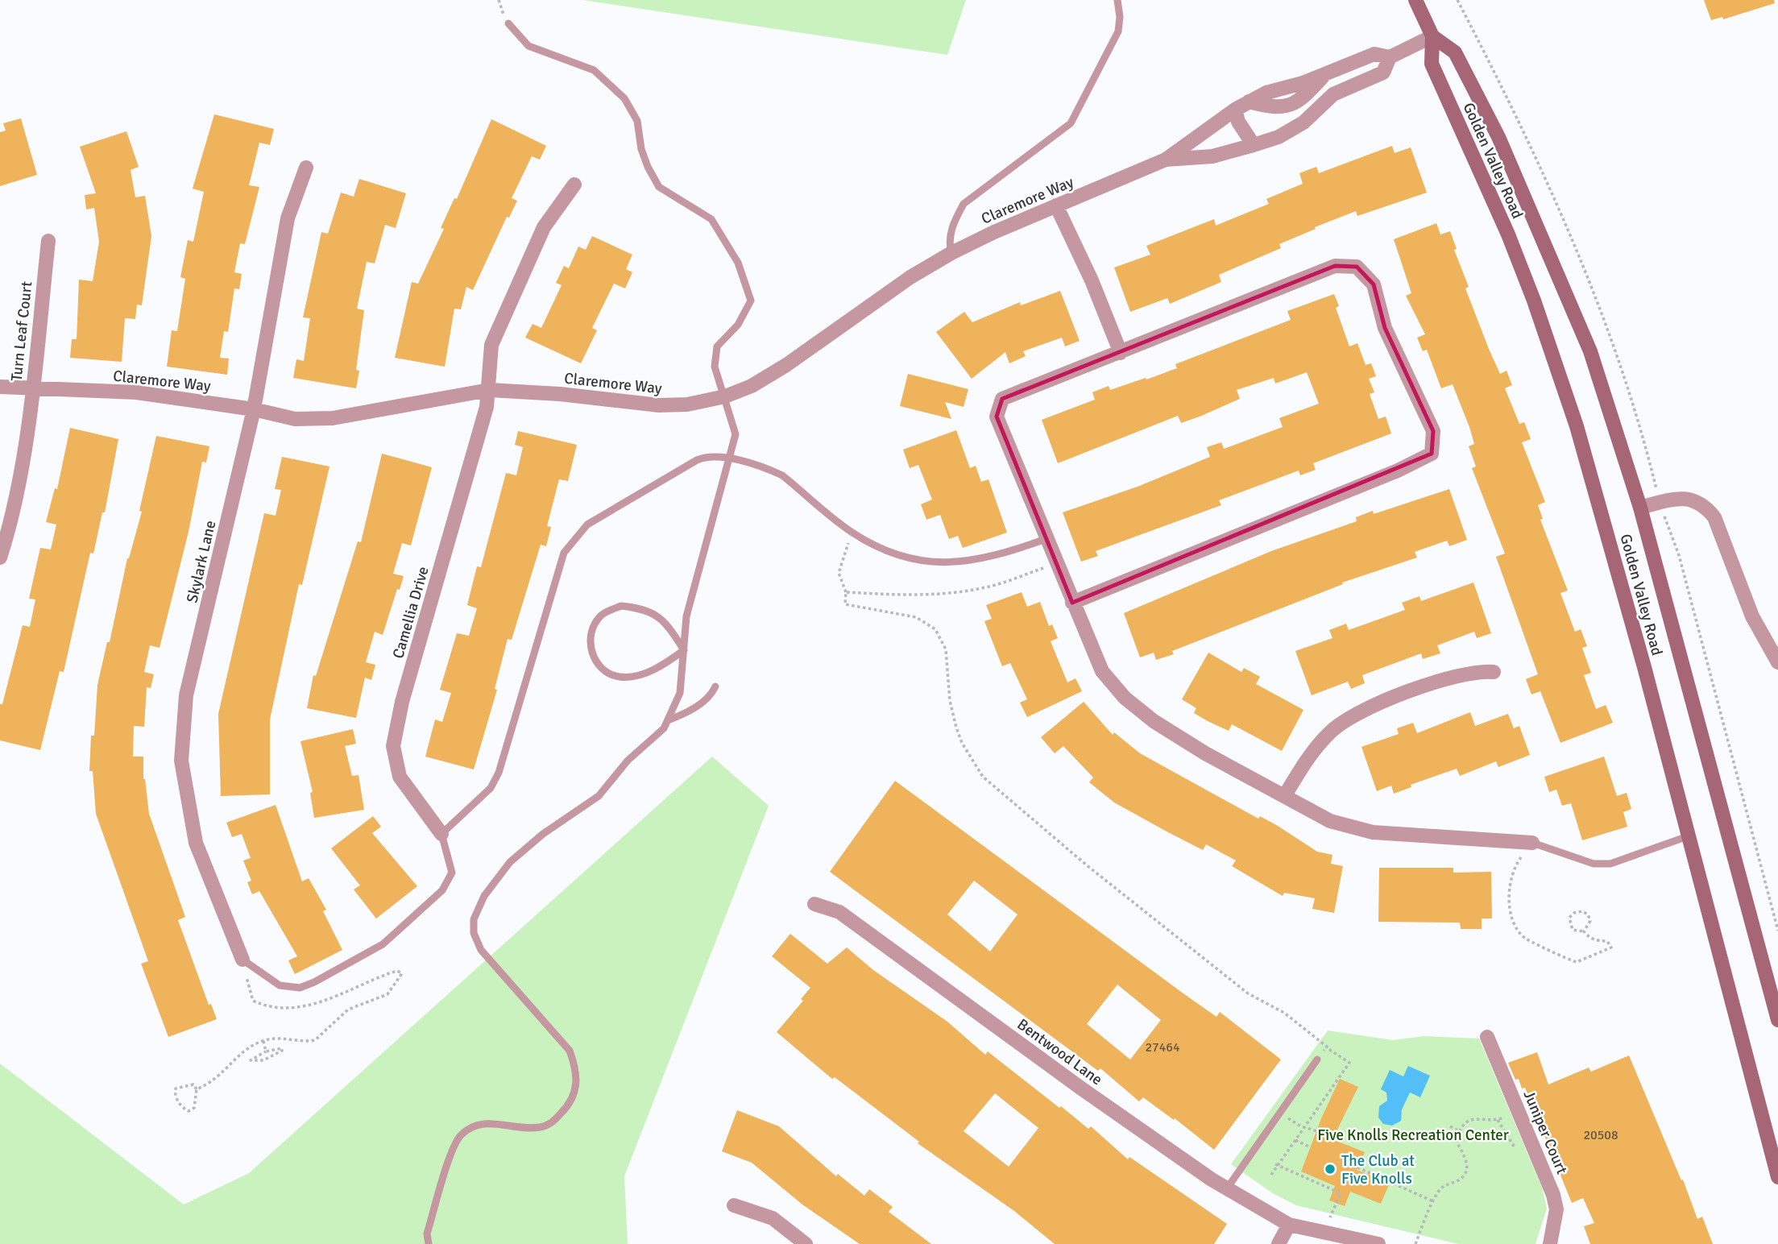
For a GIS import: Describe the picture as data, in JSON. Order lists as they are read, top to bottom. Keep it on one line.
{"streets":{"main road":["Golden Valley Road"],"street":["Claremore Way","Turn Leaf Court","Skylark Lane","Camellia Drive","Bentwood Lane","Juniper Court"]},"crossings":[["Golden Valley Road","Claremore Way"],["Claremore Way","Turn Leaf Court"],["Claremore Way","Skylark Lane"],["Claremore Way","Camellia Drive"]],"parks":["Five Knolls Recreation Center"],"places":["The Club at Five Knolls"],"house_numbers":["27464","20508"]}
